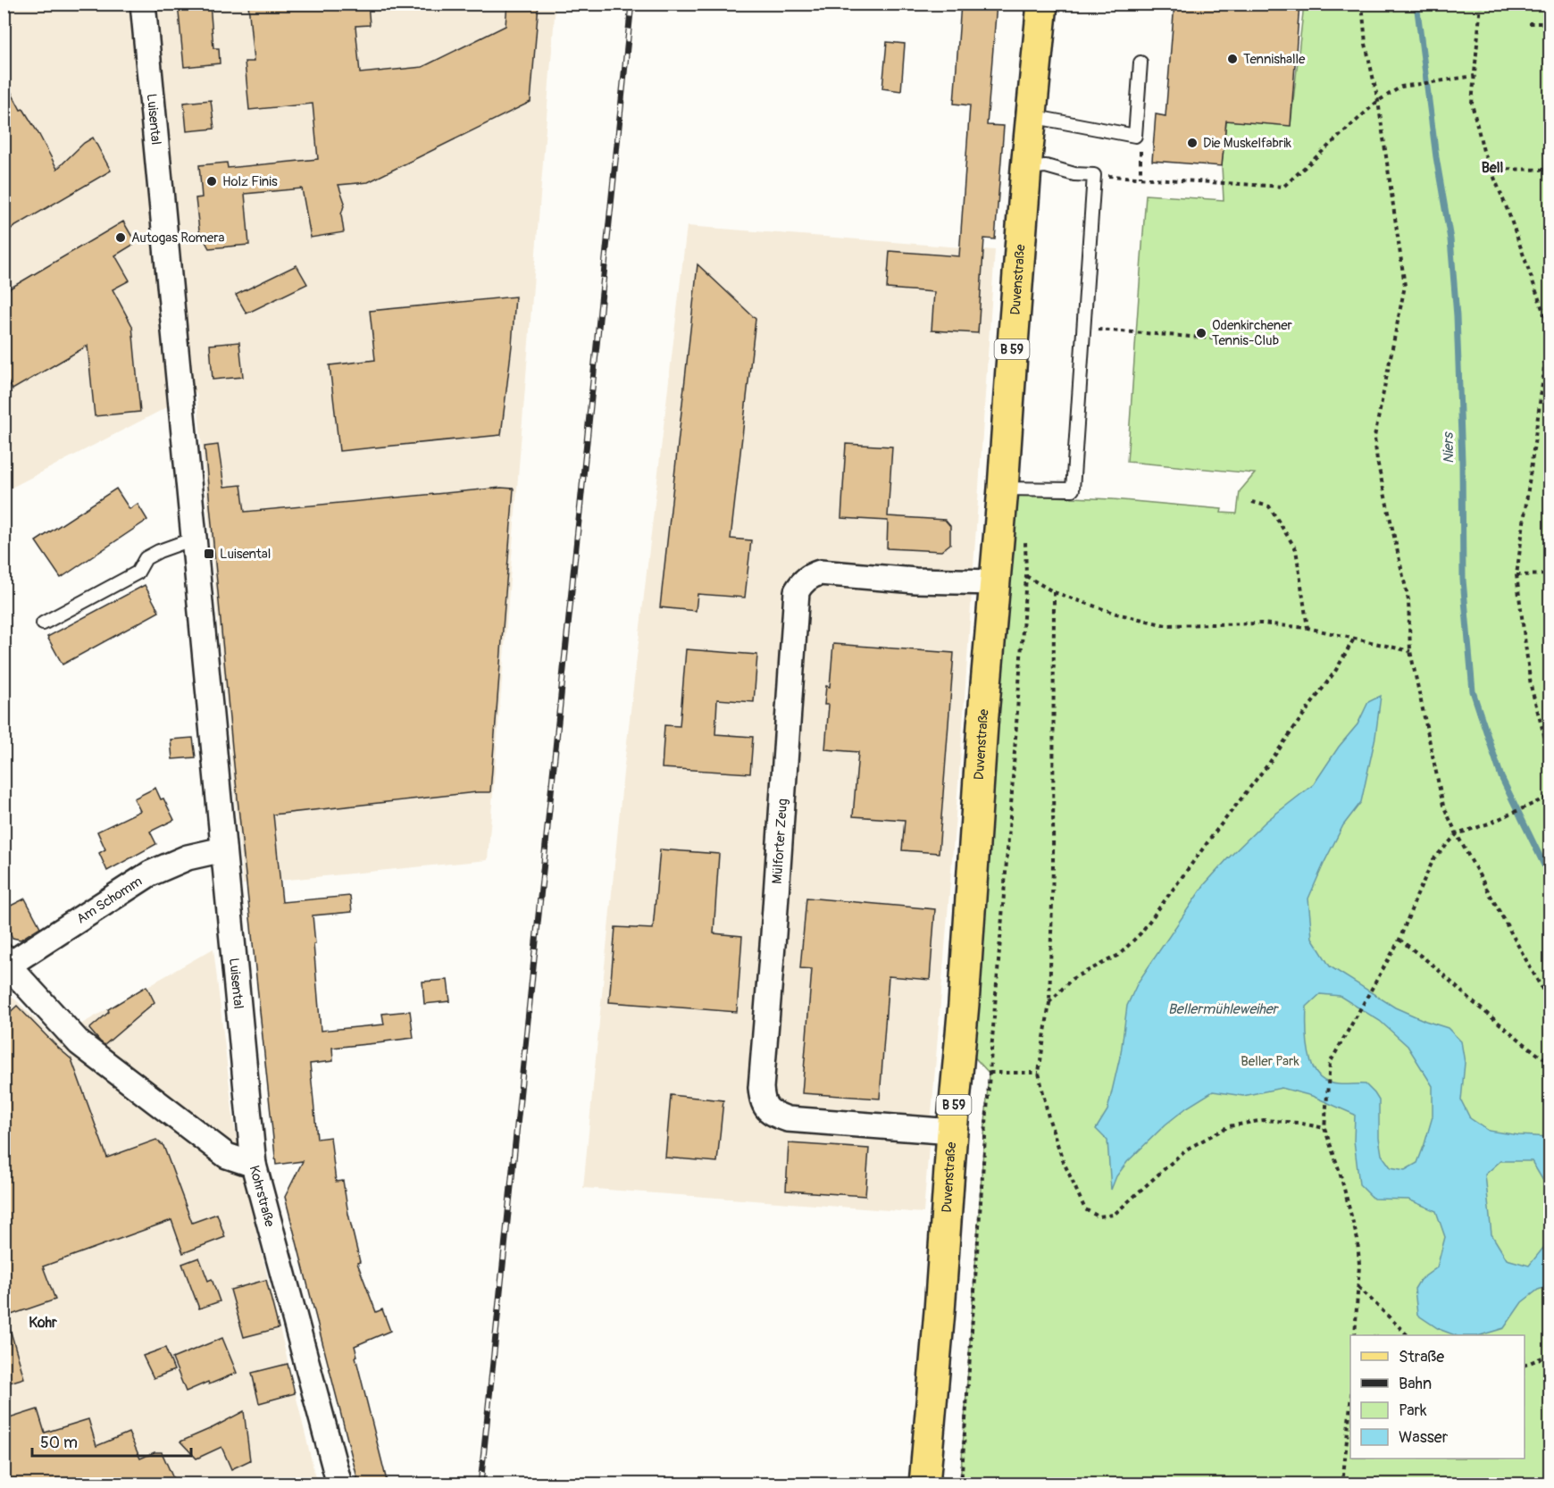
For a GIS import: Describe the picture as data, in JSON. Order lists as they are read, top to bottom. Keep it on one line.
{"streets":{"main road":["Duvenstraße","B 59"],"street":["Luisental","Mülforter Zeug","Am Schomm","Kohrstraße"]},"crossings":[["Luisental","Am Schomm"],["Luisental","Kohrstraße"],["Duvenstraße","Mülforter Zeug"],["Am Schomm","Kohrstraße"]],"districts":["Bell","Kohr"],"water":["Niers","Bellermühleweiher"],"parks":["Beller Park"],"places":{"other":["Tennishalle","Die Muskelfabrik","Holz Finis","Autogas Romera","Odenkirchener Tennis-Club"],"transit":["Luisental"]},"legend":["Straße","Bahn","Park","Wasser"],"scale_bar":"50 m"}
